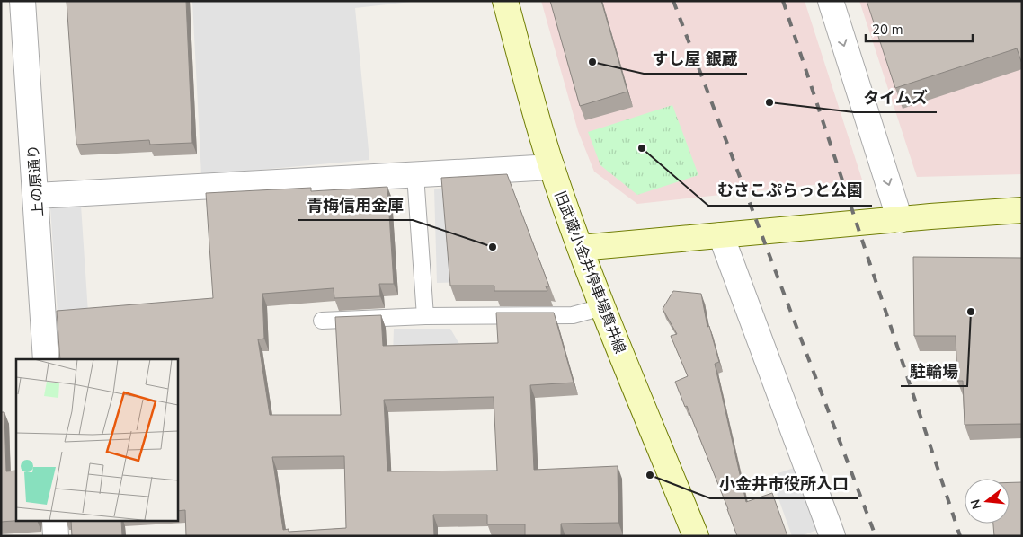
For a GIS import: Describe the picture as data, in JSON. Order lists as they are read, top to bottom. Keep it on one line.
{"streets":{"street":["上の原通り","旧武蔵小金井停車場貫井線"]},"places":["すし屋 銀蔵","タイムズ","むさこぷらっと公園","青梅信用金庫","駐輪場","小金井市役所入口"],"scale_bar":"20 m","north":"left"}
